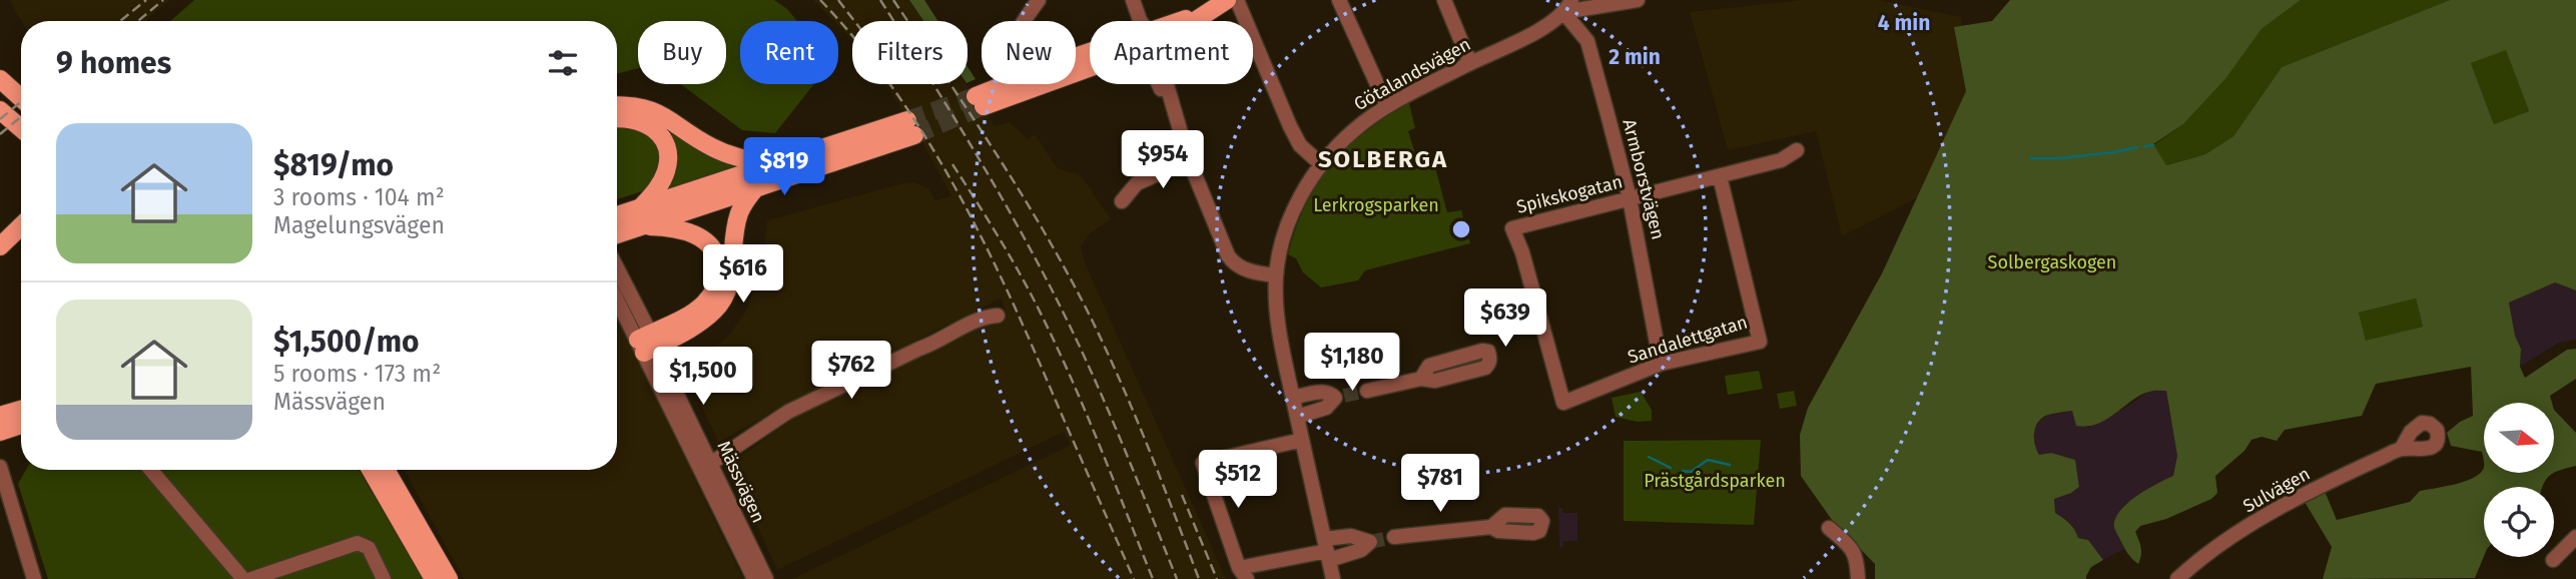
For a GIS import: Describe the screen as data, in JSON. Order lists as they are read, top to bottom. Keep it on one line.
{"streets":{"street":["Götalandsvägen","Armborstvägen","Spikskogatan","Sandalettgatan","Mässvägen","Sulvägen"]},"crossings":[["Götalandsvägen","Armborstvägen"],["Armborstvägen","Spikskogatan"],["Armborstvägen","Sandalettgatan"],["Spikskogatan","Sandalettgatan"]],"districts":["SOLBERGA"],"parks":["Lerkrogsparken","Solbergaskogen","Prästgårdsparken"],"north":"right","page":{"chip":["Buy","Rent","Filters","New","Apartment"],"heading":"9 homes","list":[{"name":"$819/mo","note":"3 rooms · 104 m² · Magelungsvägen"},{"name":"$1,500/mo","note":"5 rooms · 173 m² · Mässvägen"}],"price":["$954","$819","$616","$639","$1,180","$762","$1,500","$512","$781"]},"rings":["4 min","2 min"]}
